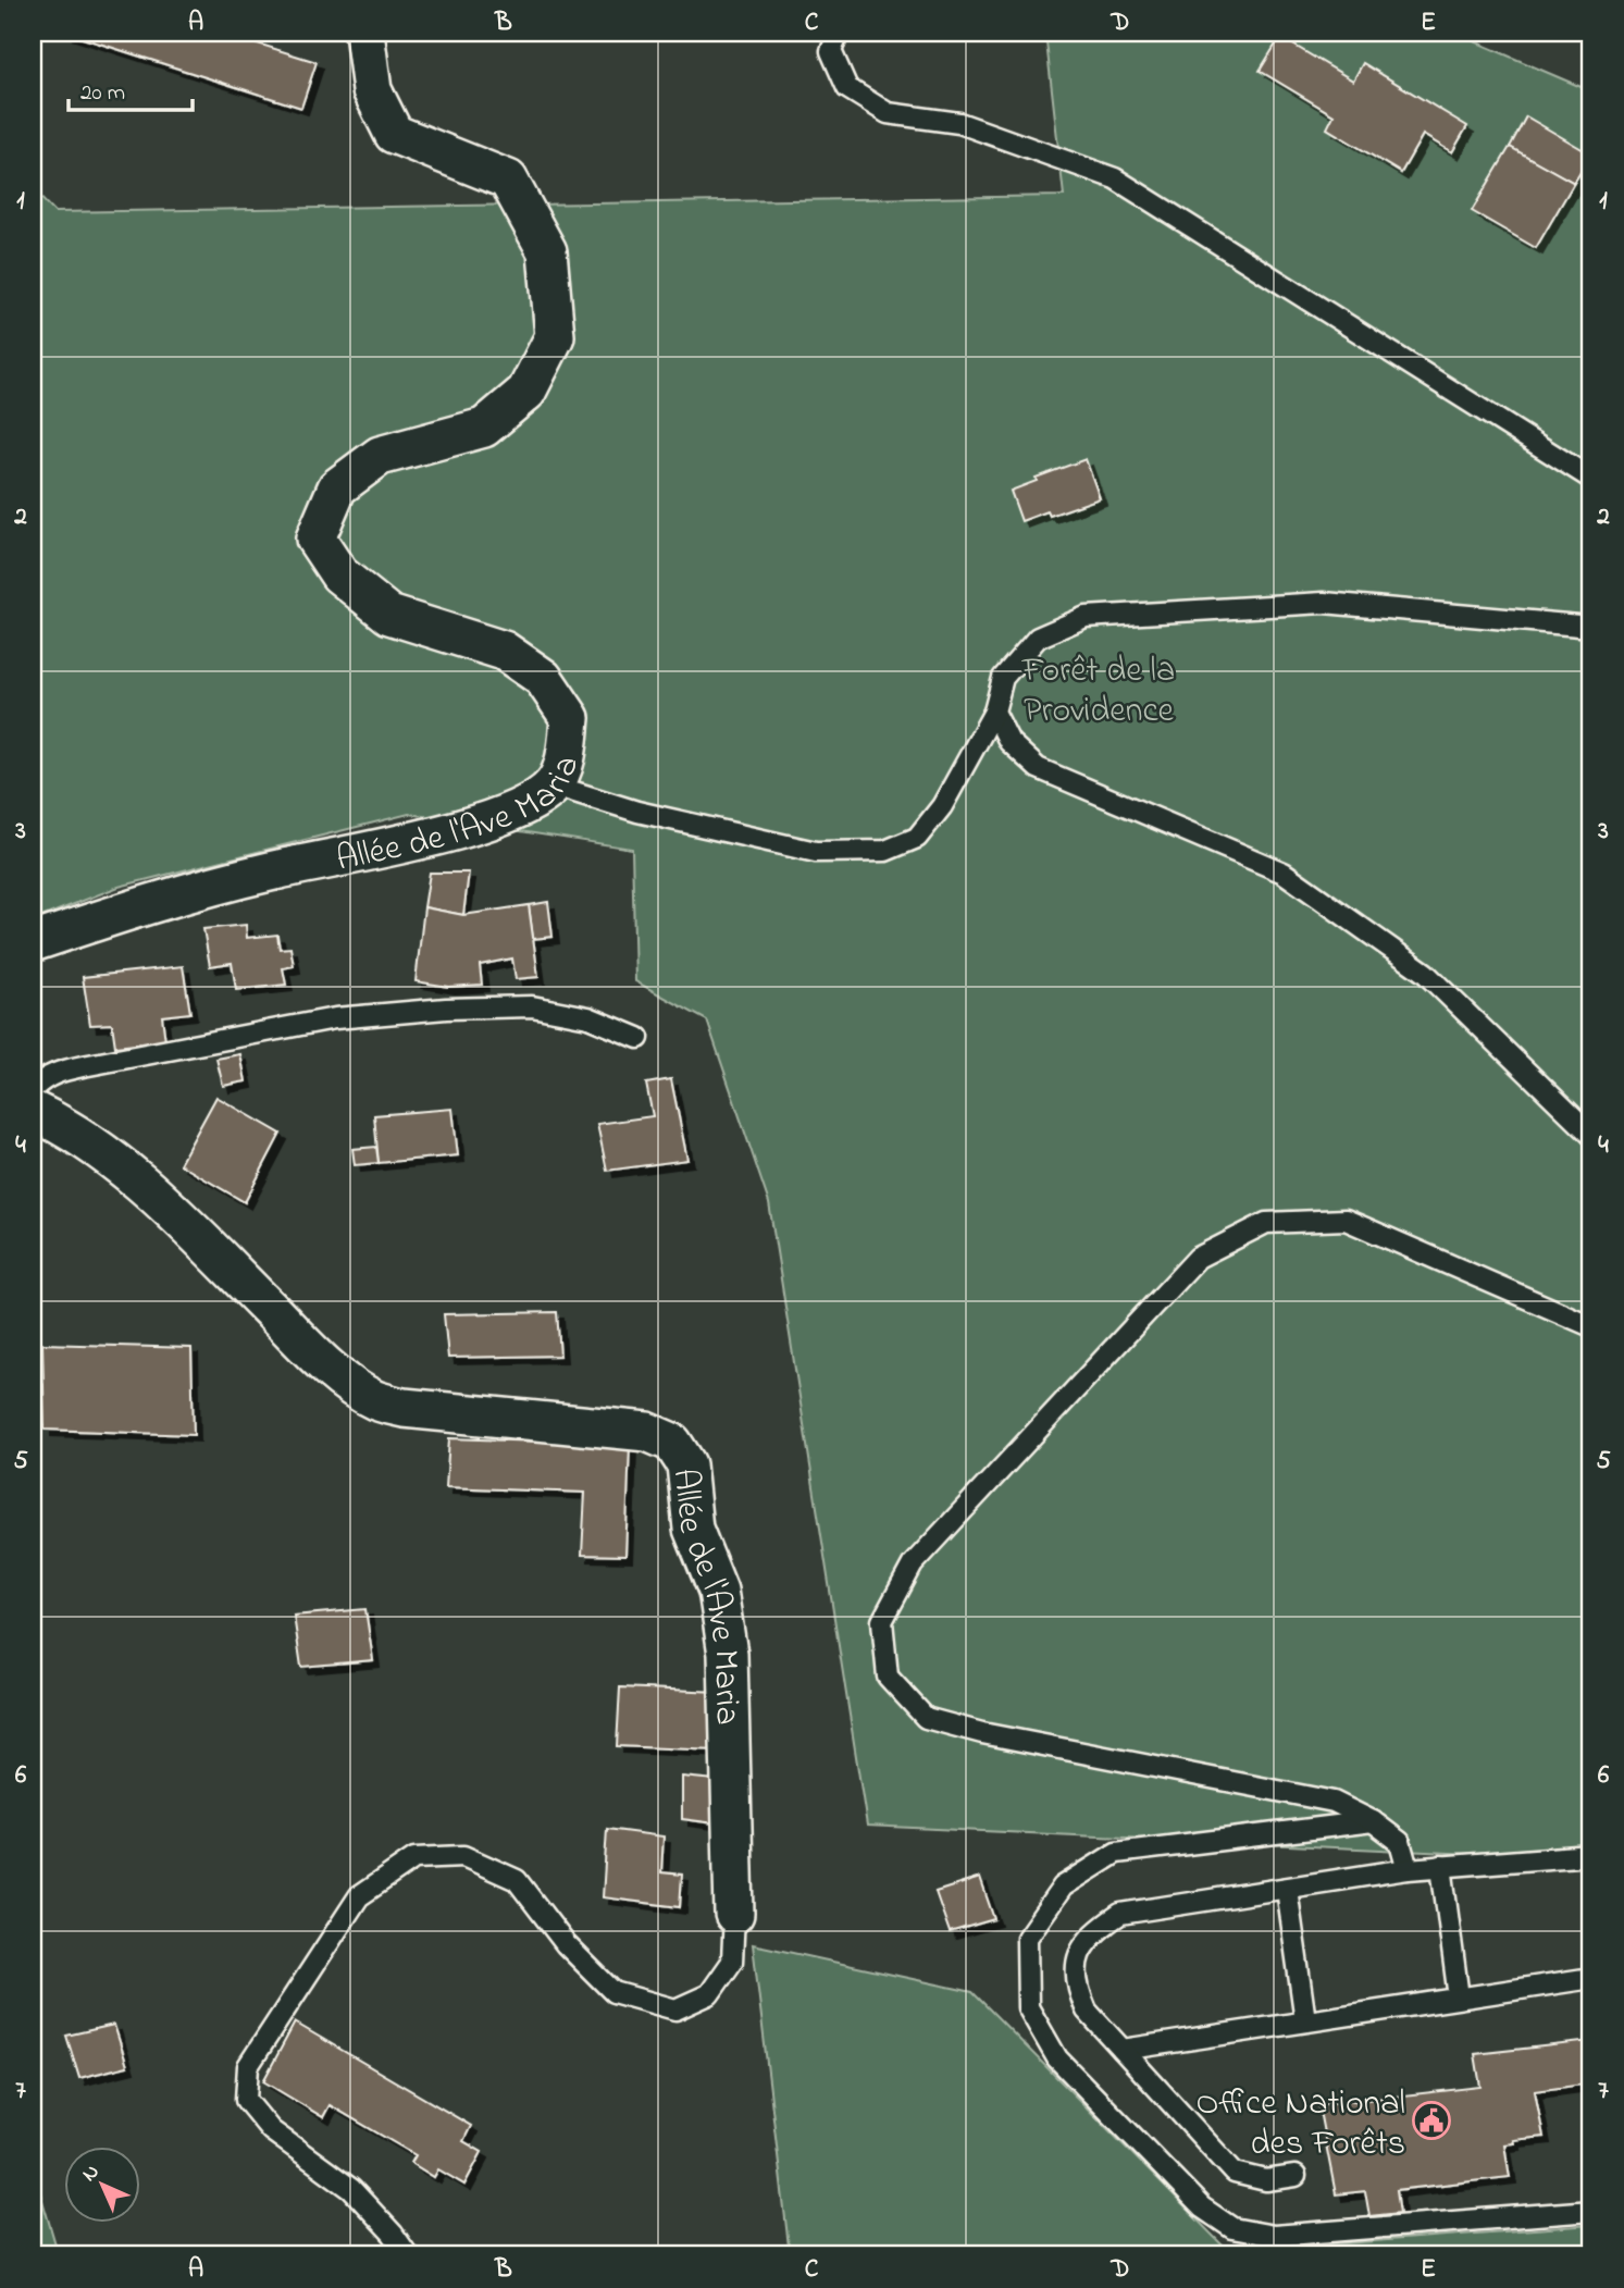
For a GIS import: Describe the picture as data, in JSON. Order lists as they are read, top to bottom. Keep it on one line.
{"streets":{"street":["Allée de l'Ave Maria"]},"parks":["Forêt de la Providence"],"places":{"public building":["Office National des Forêts"]},"scale_bar":"20 m","north":"top left","grid":{"columns":["A","B","C","D","E"],"rows":["1","2","3","4","5","6","7"]}}
